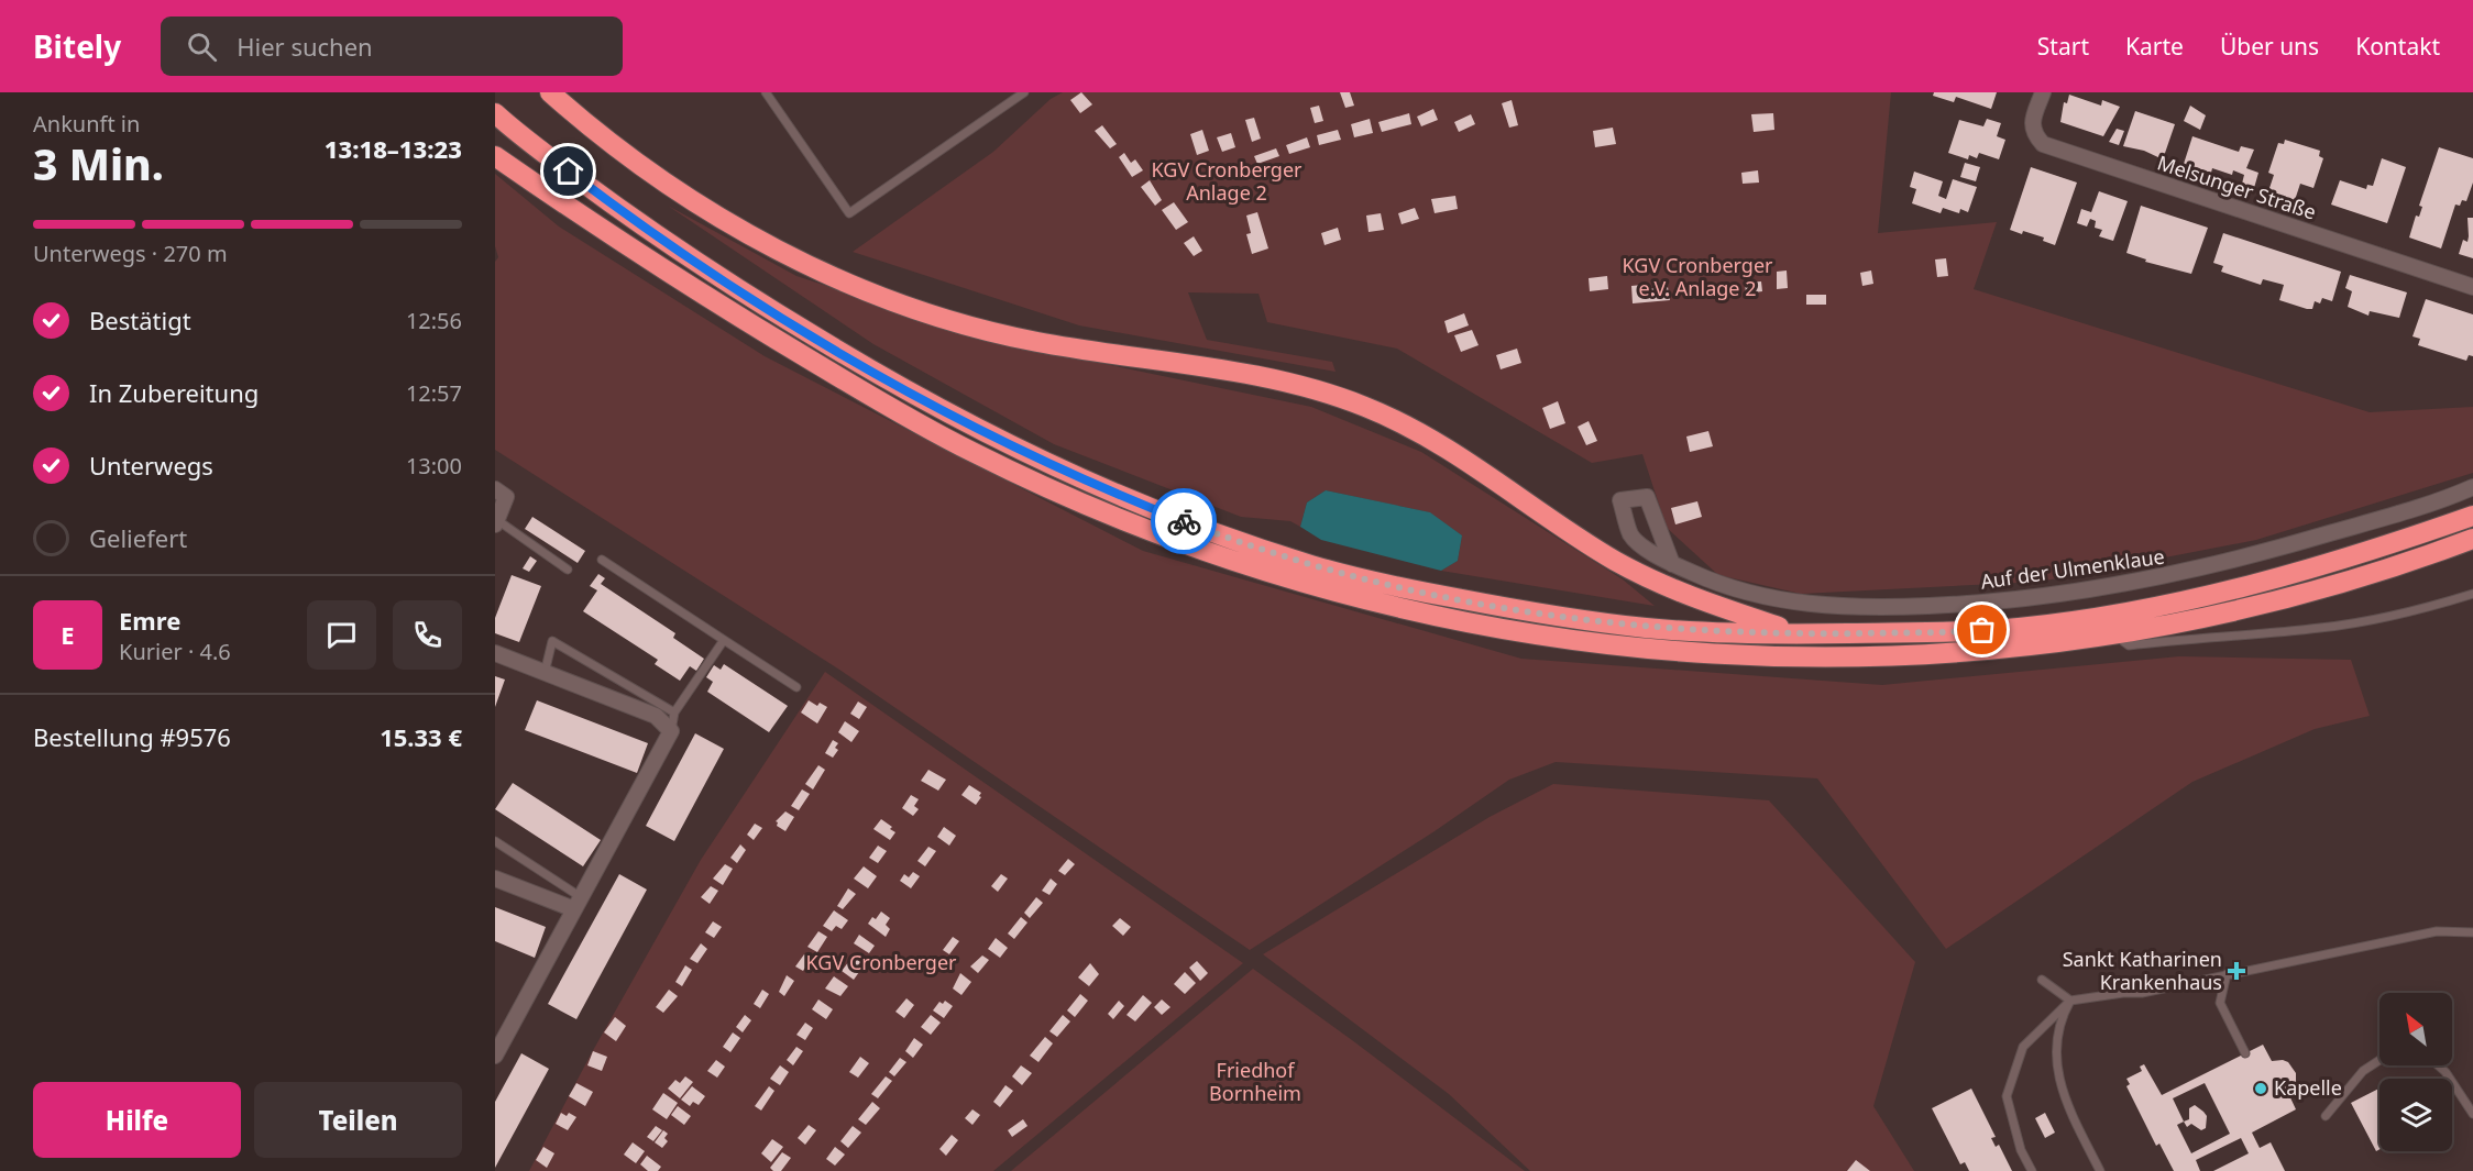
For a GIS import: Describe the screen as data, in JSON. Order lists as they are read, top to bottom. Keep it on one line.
{"streets":{"street":["Melsunger Straße","Auf der Ulmenklaue"]},"parks":["KGV Cronberger Anlage 2","KGV Cronberger e.V. Anlage 2","KGV Cronberger","Friedhof Bornheim"],"places":{"health":["Sankt Katharinen Krankenhaus"],"other":["Kapelle"]},"north":"top left","page":{"header":"Bitely","search":"Hier suchen","nav":["Start","Karte","Über uns","Kontakt"],"heading":["3 Min.","Ankunft in","13:18–13:23"],"panel":["Emre","Kurier · 4.6","Bestellung #9576","15.33 €"],"bar":"Unterwegs · 270 m","list":[["Bestätigt","12:56"],["In Zubereitung","12:57"],["Unterwegs","13:00"],"Geliefert"],"round":"E","buttons":["Hilfe","Teilen"]}}
